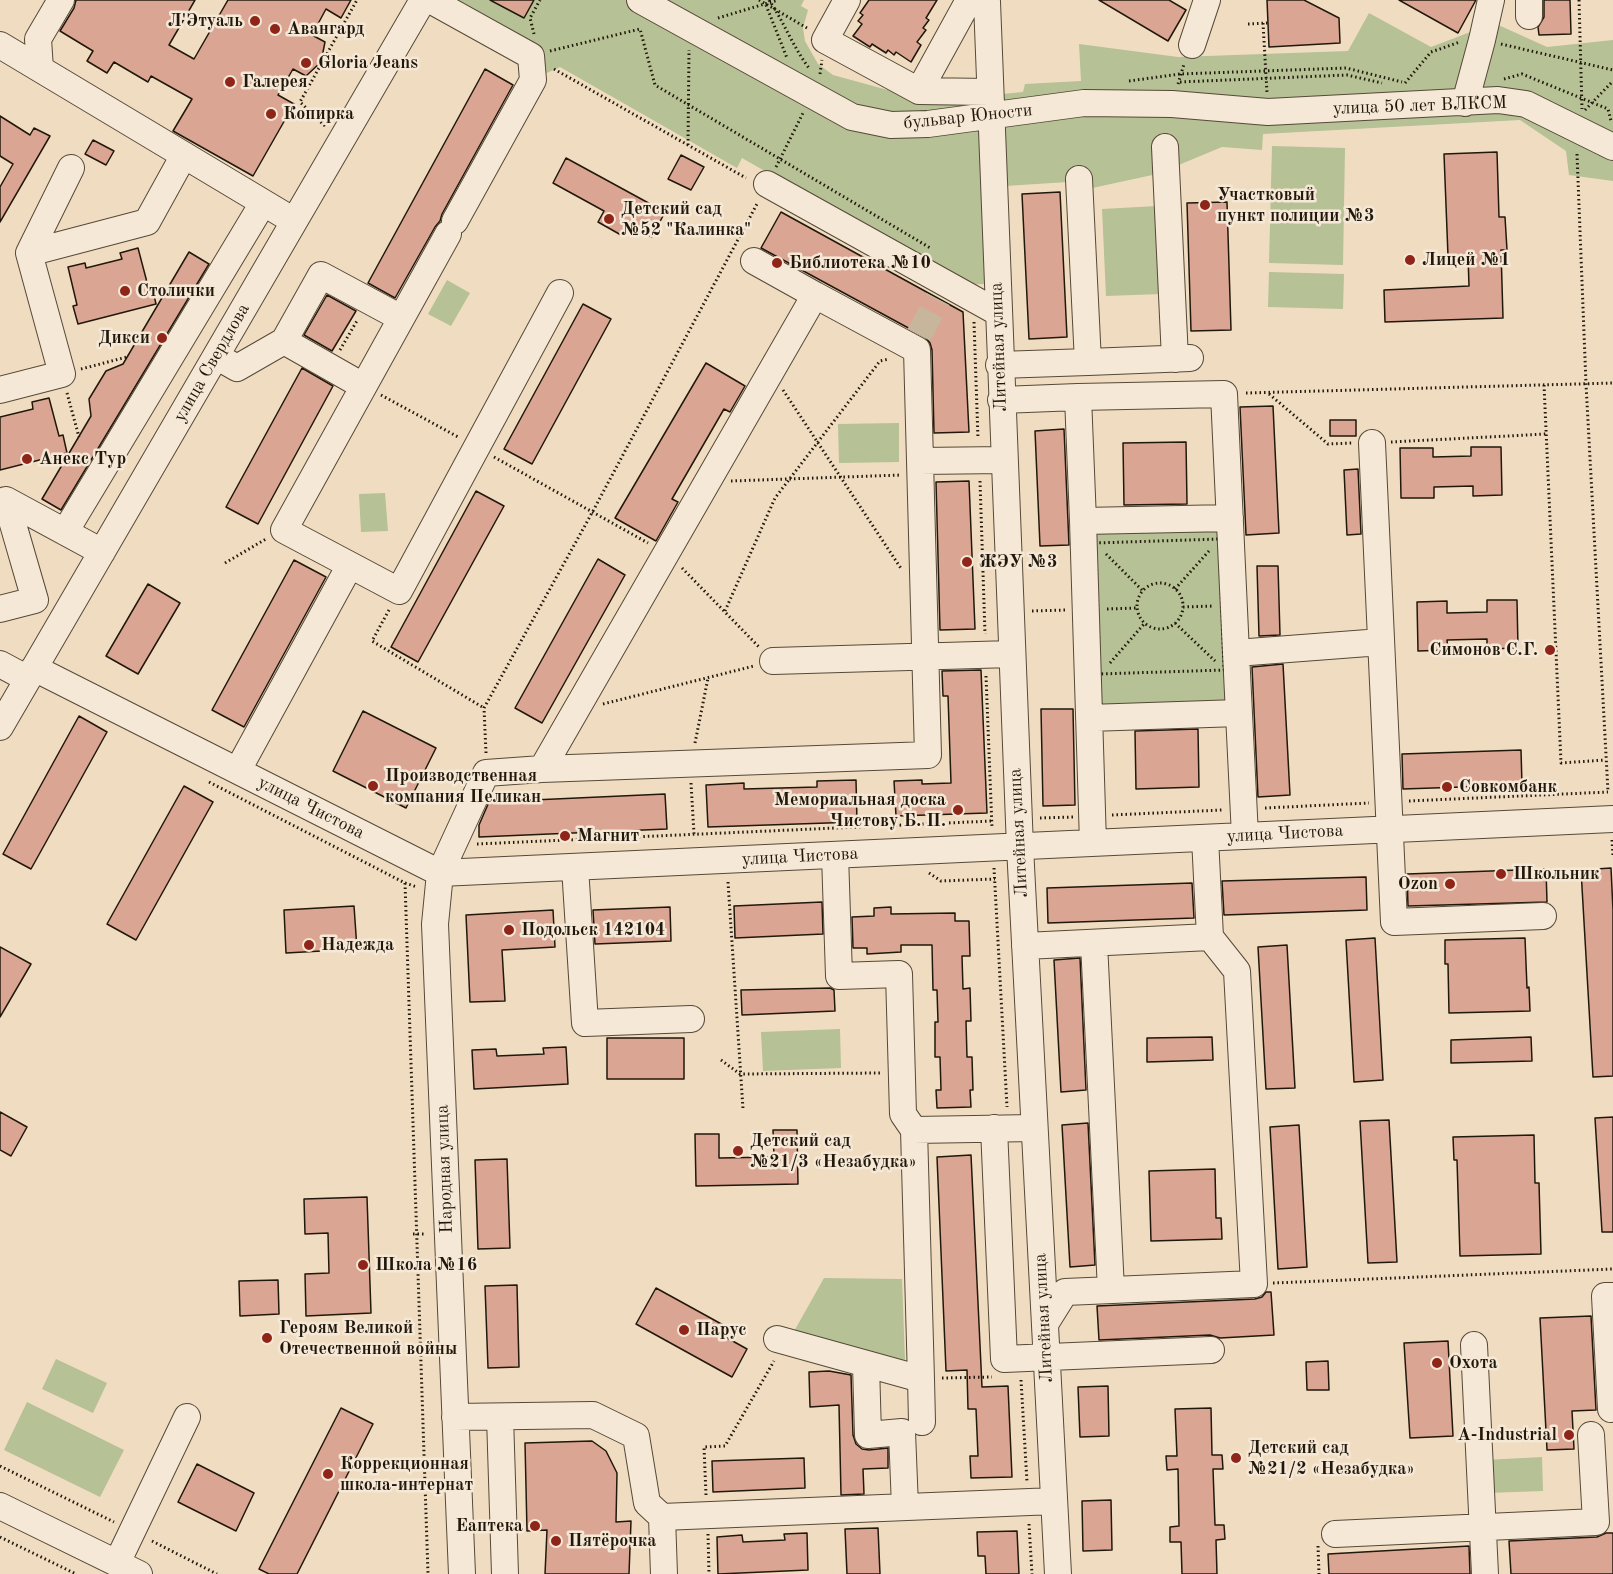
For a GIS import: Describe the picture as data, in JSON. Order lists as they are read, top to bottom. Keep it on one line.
{"streets":{"street":["улица 50 лет ВЛКСМ","бульвар Юности","Литейная улица","улица Свердлова","улица Чистова","Народная улица"]},"crossings":[["улица 50 лет ВЛКСМ","бульвар Юности"],["бульвар Юности","Литейная улица"],["Литейная улица","улица Чистова"],["улица Свердлова","улица Чистова"],["улица Чистова","Народная улица"]],"places":["Л'Этуаль","Авангард","Gloria Jeans","Галерея","Копирка","Участковый пункт полиции №3","Детский сад №52 \"Калинка\"","Лицей №1","Библиотека №10","Столички","Дикси","Анекс Тур","ЖЭУ №3","Симонов С.Г.","Производственная компания Пеликан","Совкомбанк","Мемориальная доска Чистову Б. П.","Магнит","Школьник","Ozon","Подольск 142104","Надежда","Детский сад №21/3 «Незабудка»","Школа №16","Парус","Героям Великой Отечественной войны","Охота","A-Industrial","Детский сад №21/2 «Незабудка»","Коррекционная школа-интернат","Еаптека","Пятёрочка"]}
